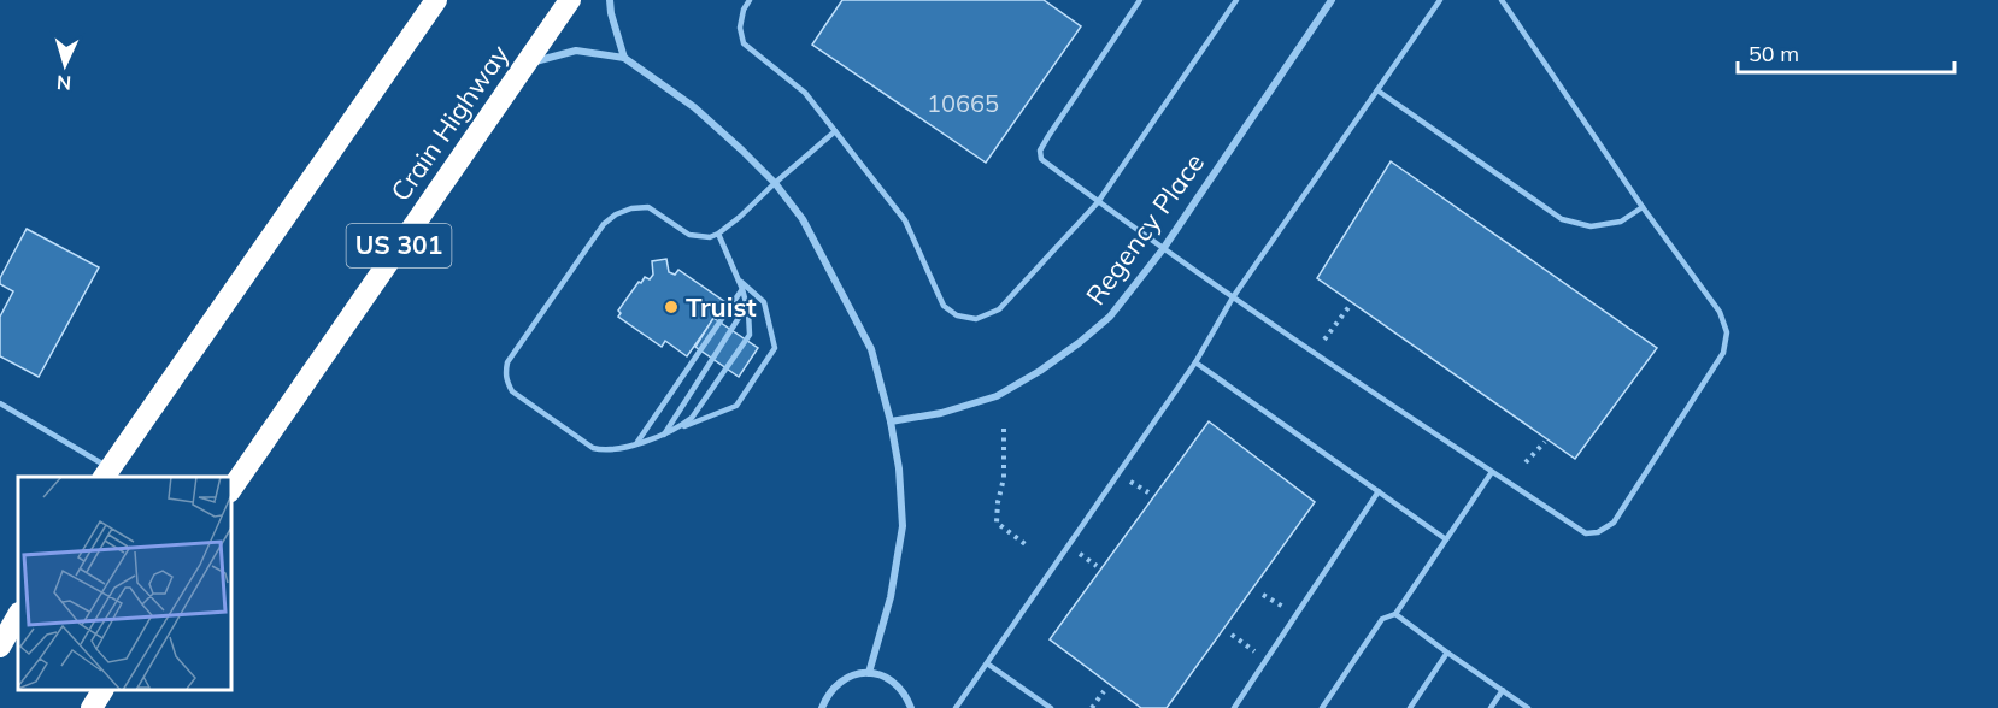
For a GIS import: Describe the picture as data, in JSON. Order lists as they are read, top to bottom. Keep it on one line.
{"streets":{"highway":["Crain Highway","US 301"],"street":["Regency Place"]},"places":["Truist"],"house_numbers":["10665"],"scale_bar":"50 m","north":"bottom"}
